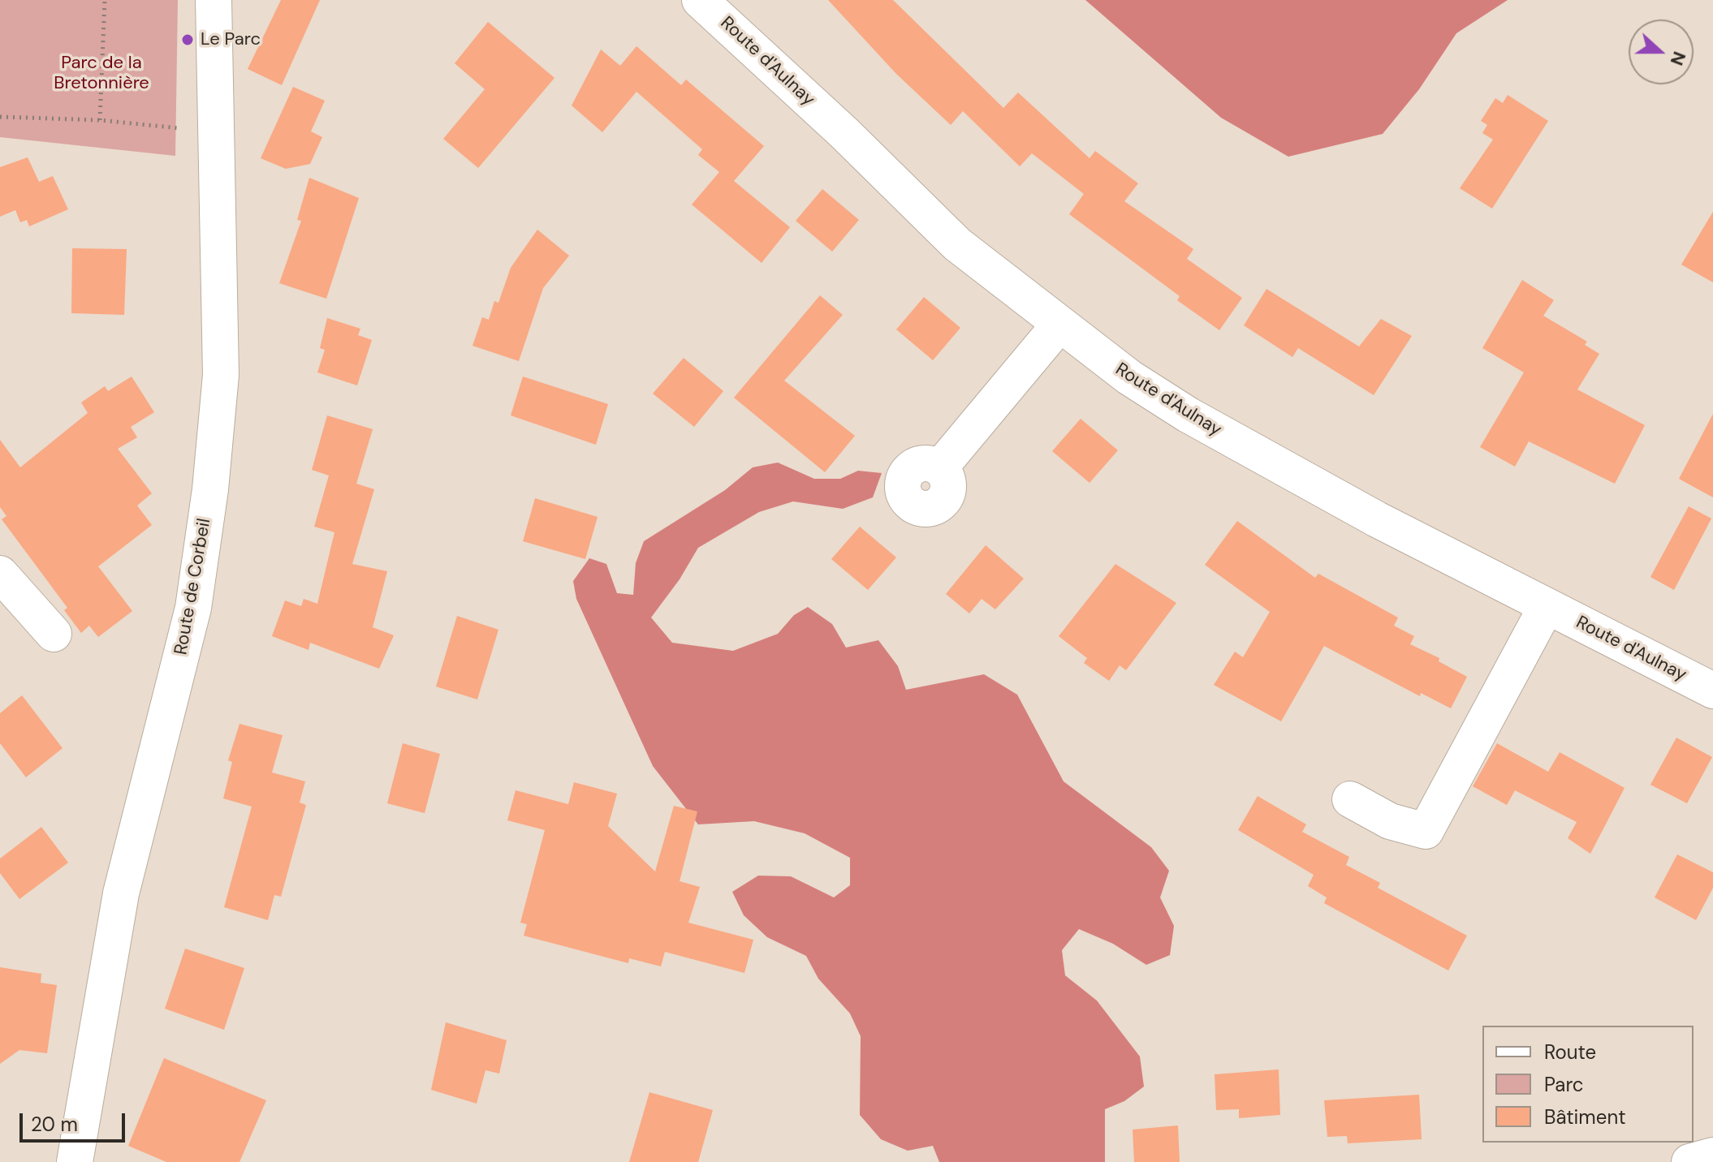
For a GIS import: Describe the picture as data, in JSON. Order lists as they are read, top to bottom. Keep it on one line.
{"streets":{"street":["Route d'Aulnay","Route de Corbeil"]},"parks":["Parc de la Bretonnière"],"places":["Le Parc"],"legend":["Route","Parc","Bâtiment"],"scale_bar":"20 m","north":"right"}
